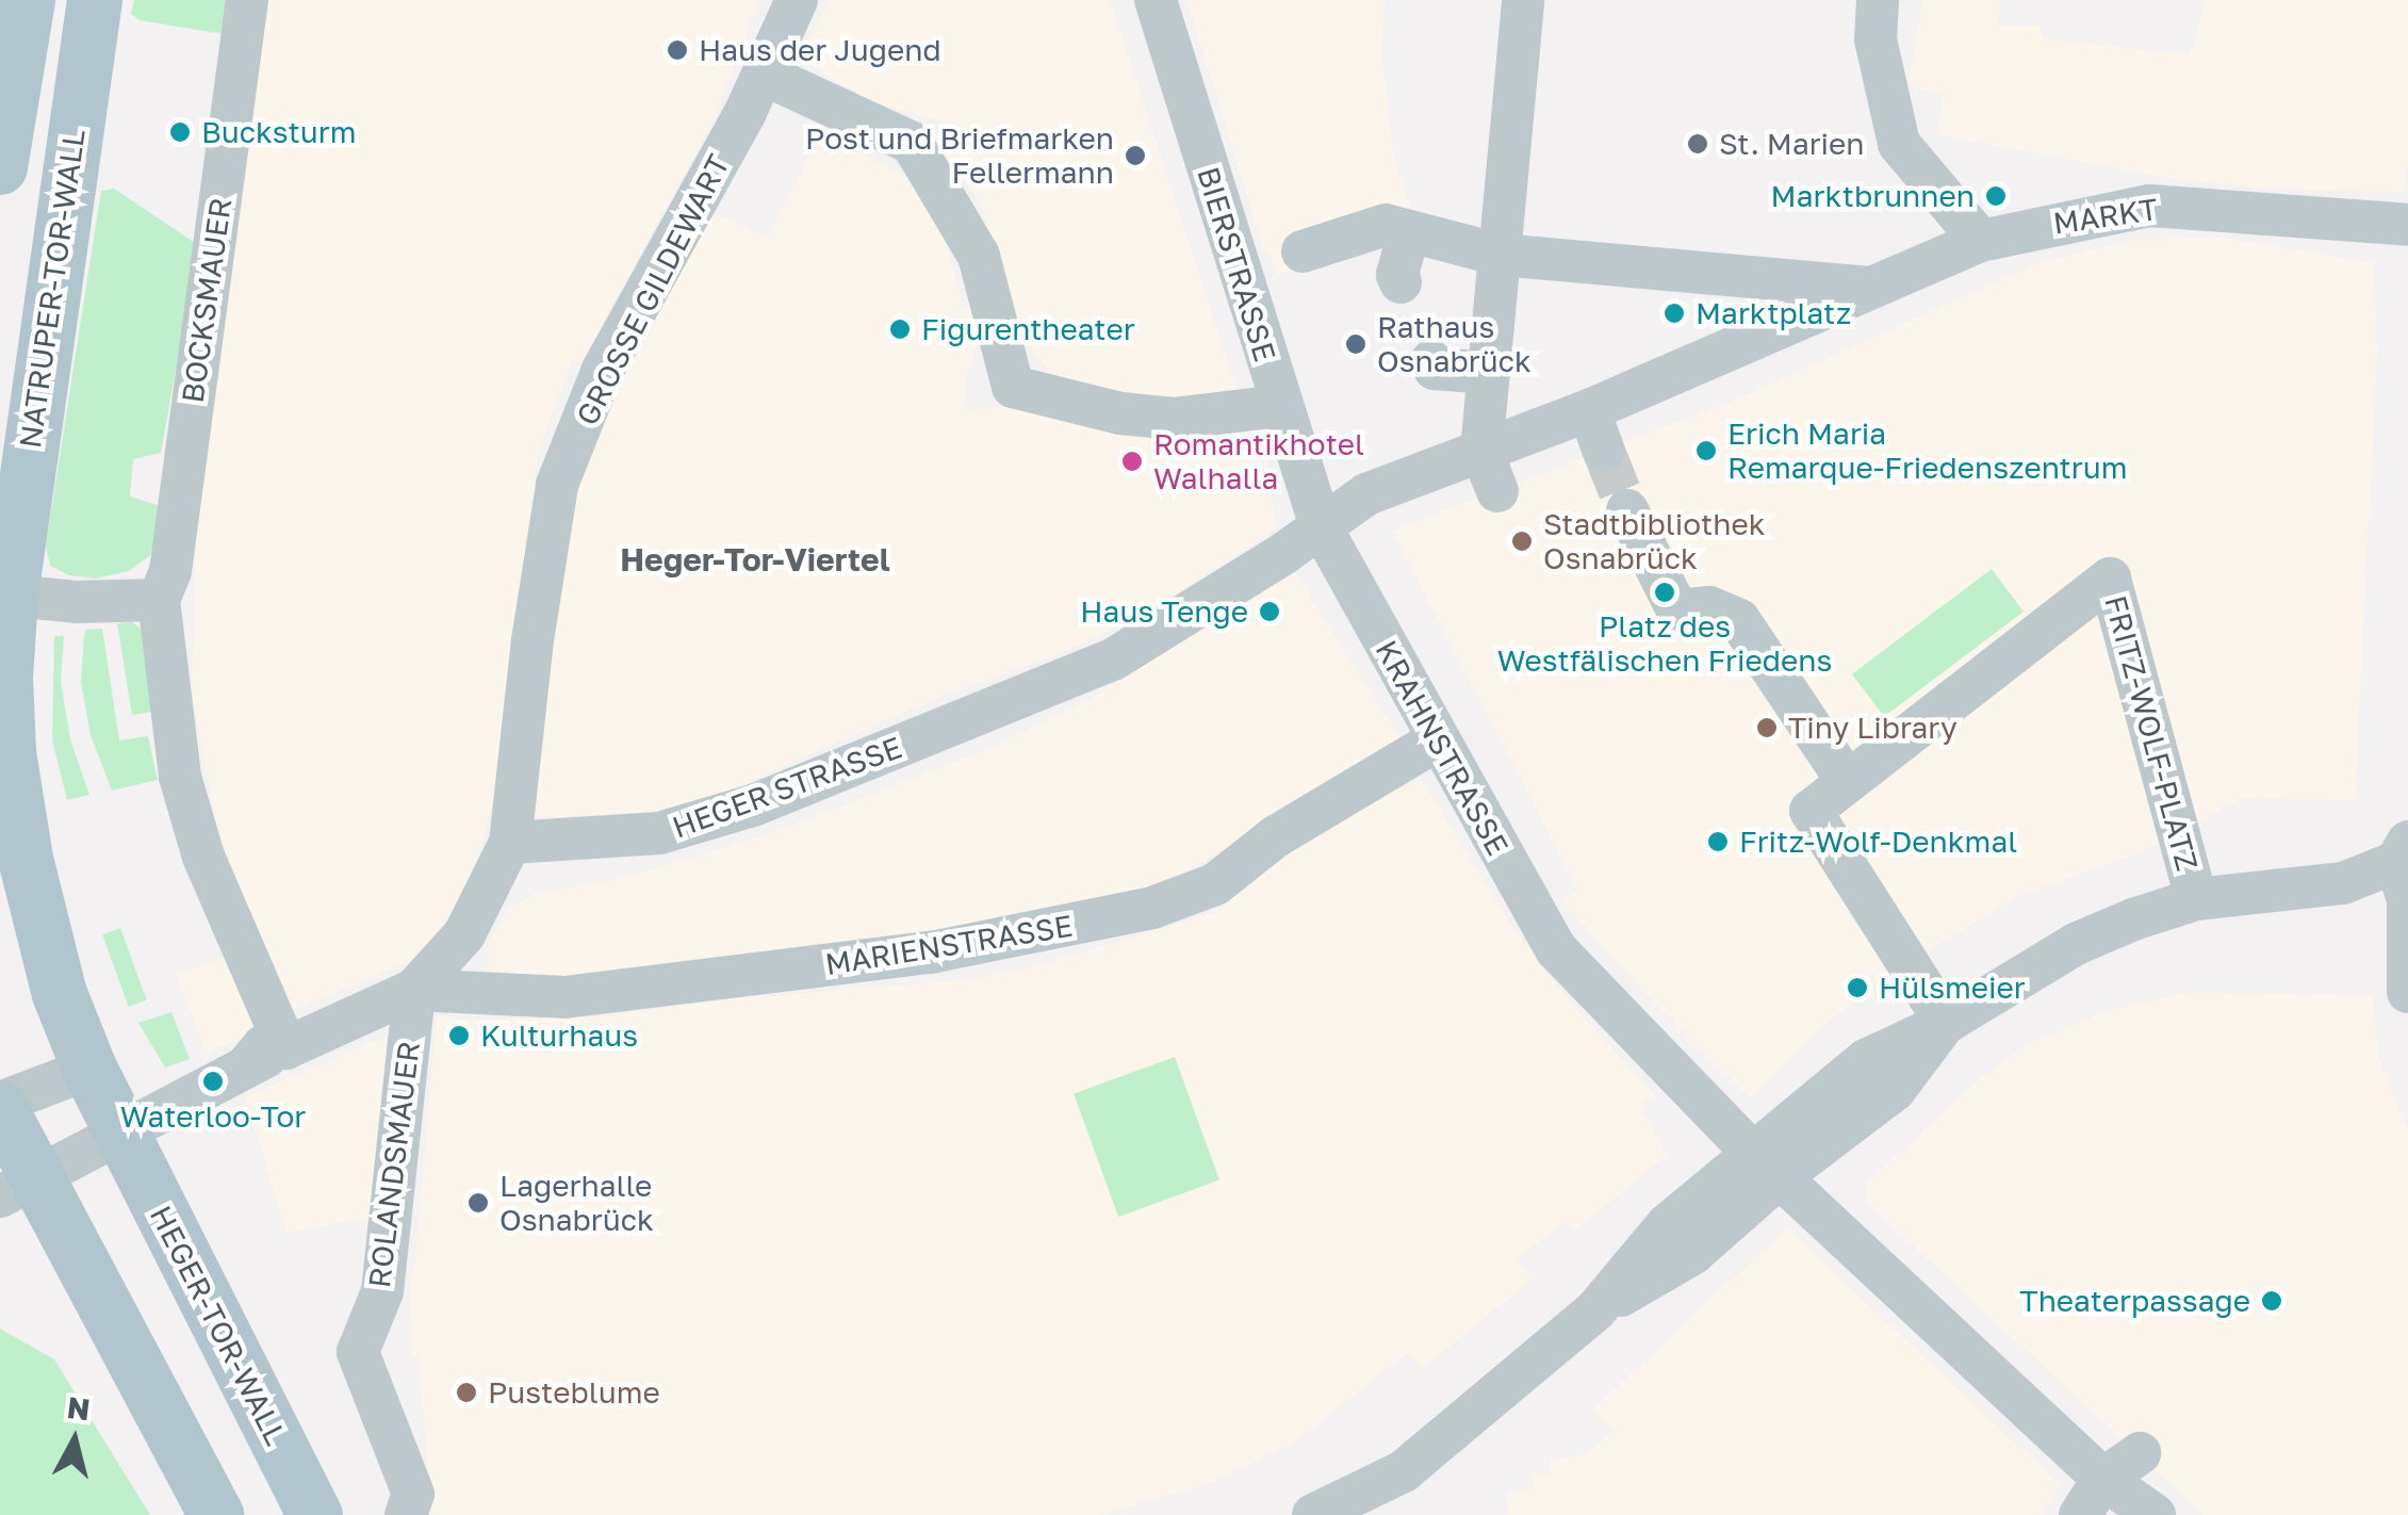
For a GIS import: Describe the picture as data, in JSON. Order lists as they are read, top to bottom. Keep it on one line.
{"streets":{"main road":["NATRUPER-TOR-WALL","HEGER-TOR-WALL"],"street":["MARKT","BIERSTRASSE","GROSSE GILDEWART","BOCKSMAUER","FRITZ-WOLF-PLATZ","KRAHNSTRASSE","HEGER STRASSE","MARIENSTRASSE","ROLANDSMAUER"]},"crossings":[["MARKT","BIERSTRASSE"],["MARKT","KRAHNSTRASSE"],["MARKT","HEGER STRASSE"],["BIERSTRASSE","KRAHNSTRASSE"],["BIERSTRASSE","HEGER STRASSE"],["NATRUPER-TOR-WALL","HEGER-TOR-WALL"],["GROSSE GILDEWART","HEGER STRASSE"],["KRAHNSTRASSE","HEGER STRASSE"],["KRAHNSTRASSE","MARIENSTRASSE"],["MARIENSTRASSE","ROLANDSMAUER"]],"districts":["Heger-Tor-Viertel"],"places":["Haus der Jugend","Bucksturm","St. Marien","Post und Briefmarken Fellermann","Marktbrunnen","Marktplatz","Figurentheater","Rathaus Osnabrück","Erich Maria Remarque-Friedenszentrum","Romantikhotel Walhalla","Stadtbibliothek Osnabrück","Platz des Westfälischen Friedens","Haus Tenge","Tiny Library","Fritz-Wolf-Denkmal","Hülsmeier","Kulturhaus","Waterloo-Tor","Lagerhalle Osnabrück","Theaterpassage","Pusteblume"],"north":"top"}
